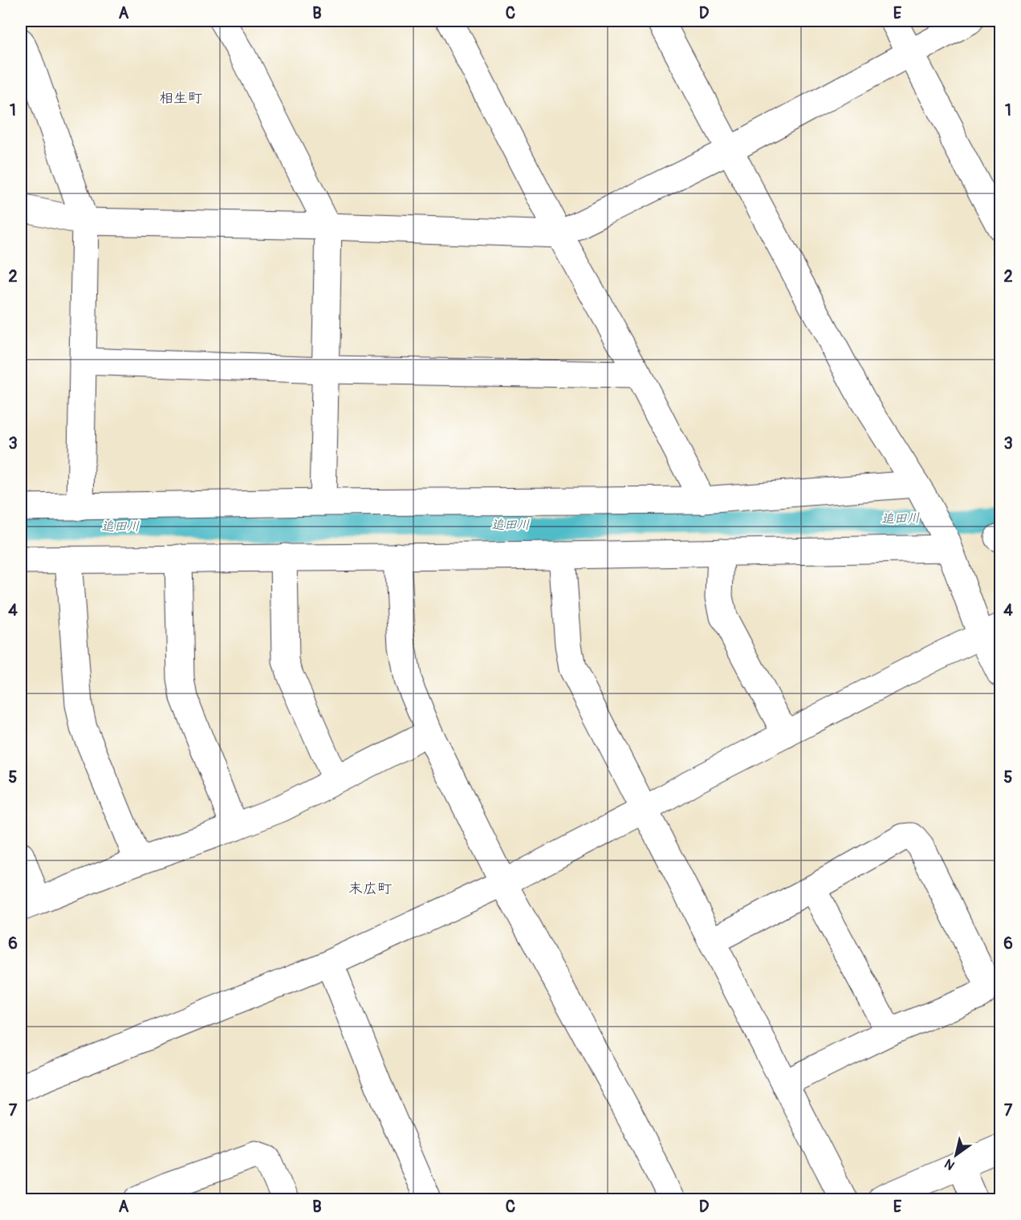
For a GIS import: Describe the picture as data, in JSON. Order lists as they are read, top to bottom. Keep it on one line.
{"districts":["相生町","末広町"],"water":["追田川"],"north":"bottom left","grid":{"columns":["A","B","C","D","E"],"rows":["1","2","3","4","5","6","7"]}}
